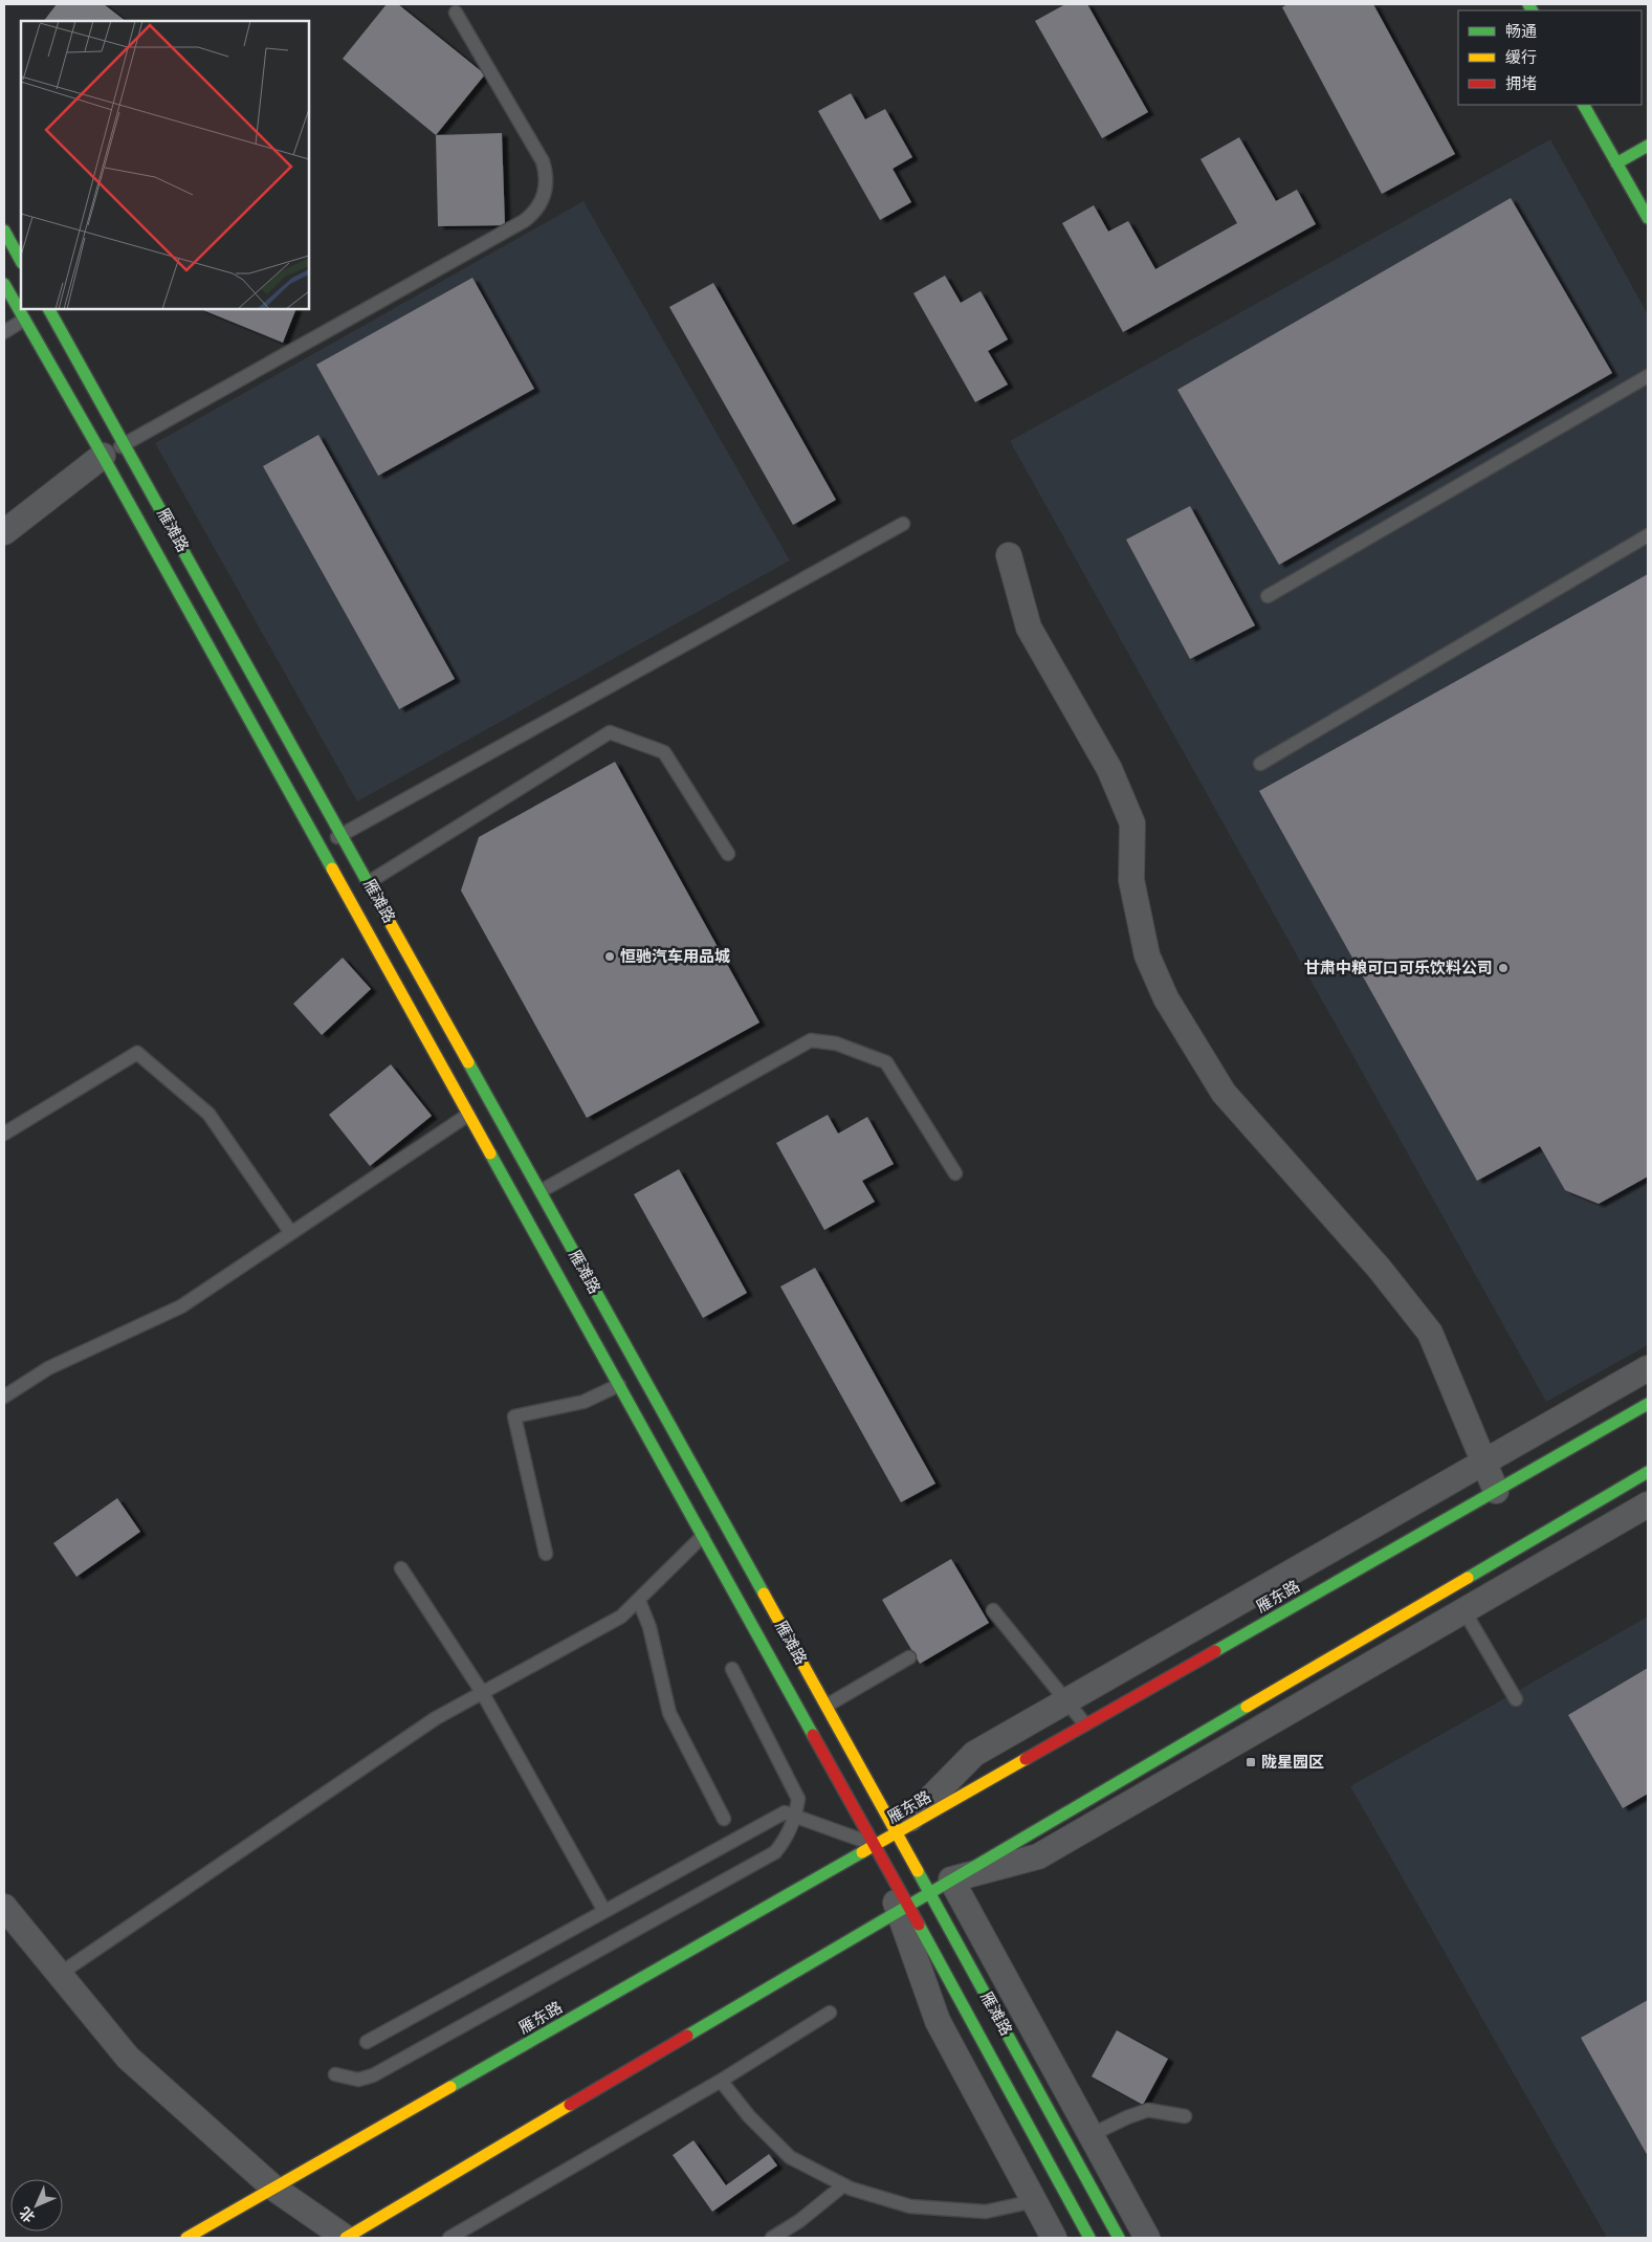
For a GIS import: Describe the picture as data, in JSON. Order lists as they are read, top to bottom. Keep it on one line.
{"streets":{"main road":["雁滩路","雁东路"]},"crossings":[["雁滩路","雁东路"]],"places":{"other":["恒驰汽车用品城","甘肃中粮可口可乐饮料公司"],"transit":["陇星园区"]},"legend":["畅通","缓行","拥堵"],"north":"bottom left"}
